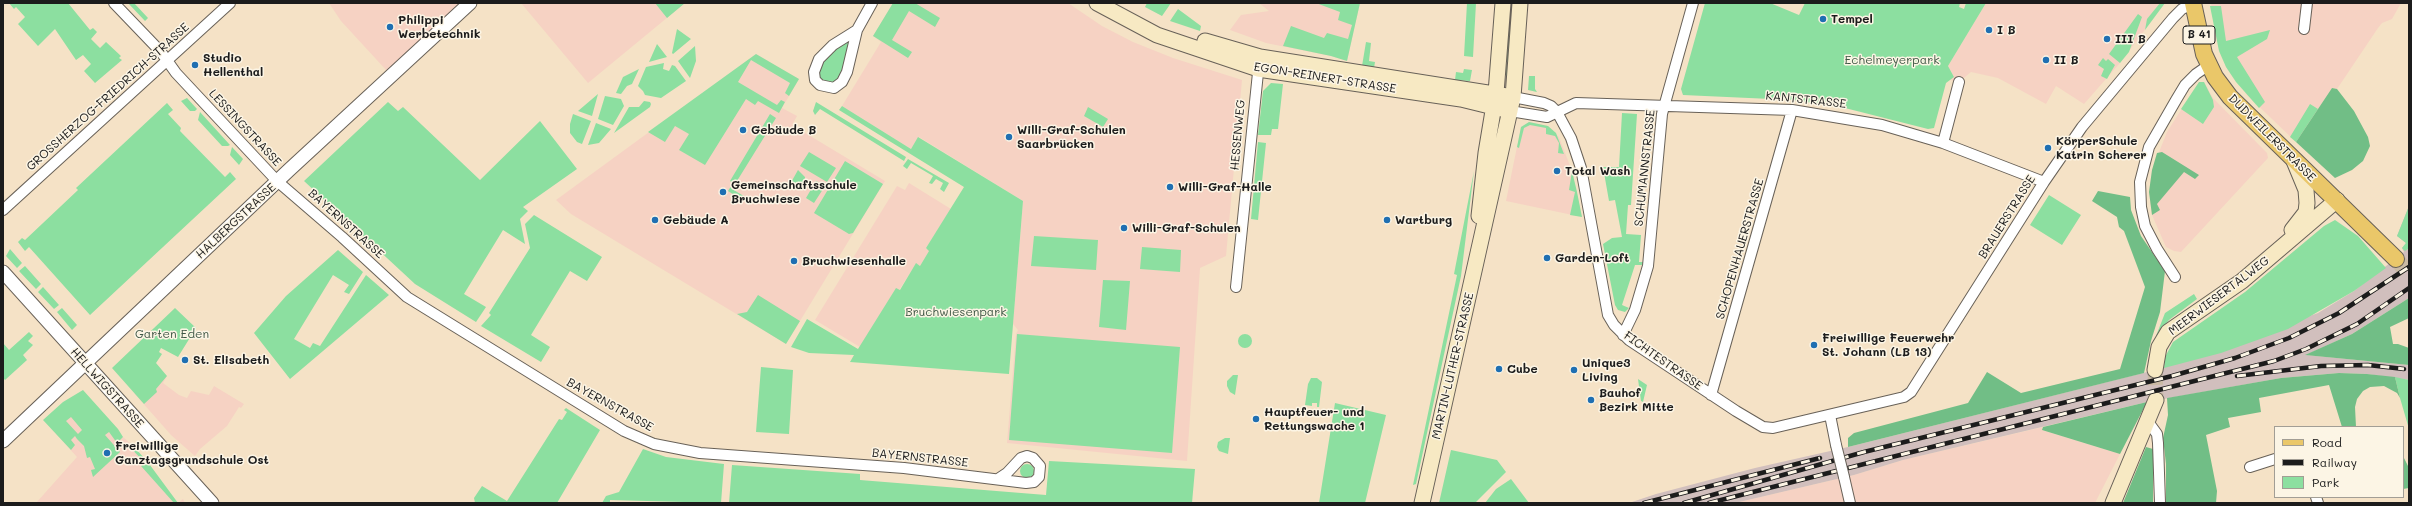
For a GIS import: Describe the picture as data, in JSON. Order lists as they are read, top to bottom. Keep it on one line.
{"streets":{"main road":["B 41","EGON-REINERT-STRASSE","DUDWEILERSTRASSE","MEERWIESERTALWEG","MARTIN-LUTHER-STRASSE"],"street":["GROSSHERZOG-FRIEDRICH-STRASSE","KANTSTRASSE","LESSINGSTRASSE","HESSENWEG","SCHUMANNSTRASSE","BRAUERSTRASSE","HALBERGSTRASSE","BAYERNSTRASSE","SCHOPENHAUERSTRASSE","FICHTESTRASSE","HELLWIGSTRASSE"]},"crossings":[["B 41","DUDWEILERSTRASSE"],["B 41","MEERWIESERTALWEG"],["EGON-REINERT-STRASSE","HESSENWEG"],["EGON-REINERT-STRASSE","MARTIN-LUTHER-STRASSE"],["GROSSHERZOG-FRIEDRICH-STRASSE","LESSINGSTRASSE"],["KANTSTRASSE","SCHUMANNSTRASSE"],["KANTSTRASSE","BRAUERSTRASSE"],["KANTSTRASSE","SCHOPENHAUERSTRASSE"],["KANTSTRASSE","FICHTESTRASSE"],["LESSINGSTRASSE","HALBERGSTRASSE"],["LESSINGSTRASSE","BAYERNSTRASSE"],["DUDWEILERSTRASSE","BRAUERSTRASSE"],["DUDWEILERSTRASSE","MEERWIESERTALWEG"],["SCHUMANNSTRASSE","FICHTESTRASSE"],["BRAUERSTRASSE","FICHTESTRASSE"],["HALBERGSTRASSE","BAYERNSTRASSE"],["HALBERGSTRASSE","HELLWIGSTRASSE"],["SCHOPENHAUERSTRASSE","FICHTESTRASSE"]],"parks":["Echelmeyerpark","Bruchwiesenpark","Garten Eden"],"places":["Tempel","Philippi Werbetechnik","I B","III B","II B","Studio Hellenthal","Gebäude B","Willi-Graf-Schulen Saarbrücken","KörperSchule Katrin Scherer","Total Wash","Willi-Graf-Halle","Gemeinschaftsschule Bruchwiese","Gebäude A","Wartburg","Willi-Graf-Schulen","Garden-Loft","Bruchwiesenhalle","Freiwillige Feuerwehr St. Johann (LB 13)","St. Elisabeth","Cube","Unique3 Living","Bauhof Bezirk Mitte","Hauptfeuer- und Rettungswache 1","Freiwillige Ganztagsgrundschule Ost"],"legend":["Road","Railway","Park"]}
